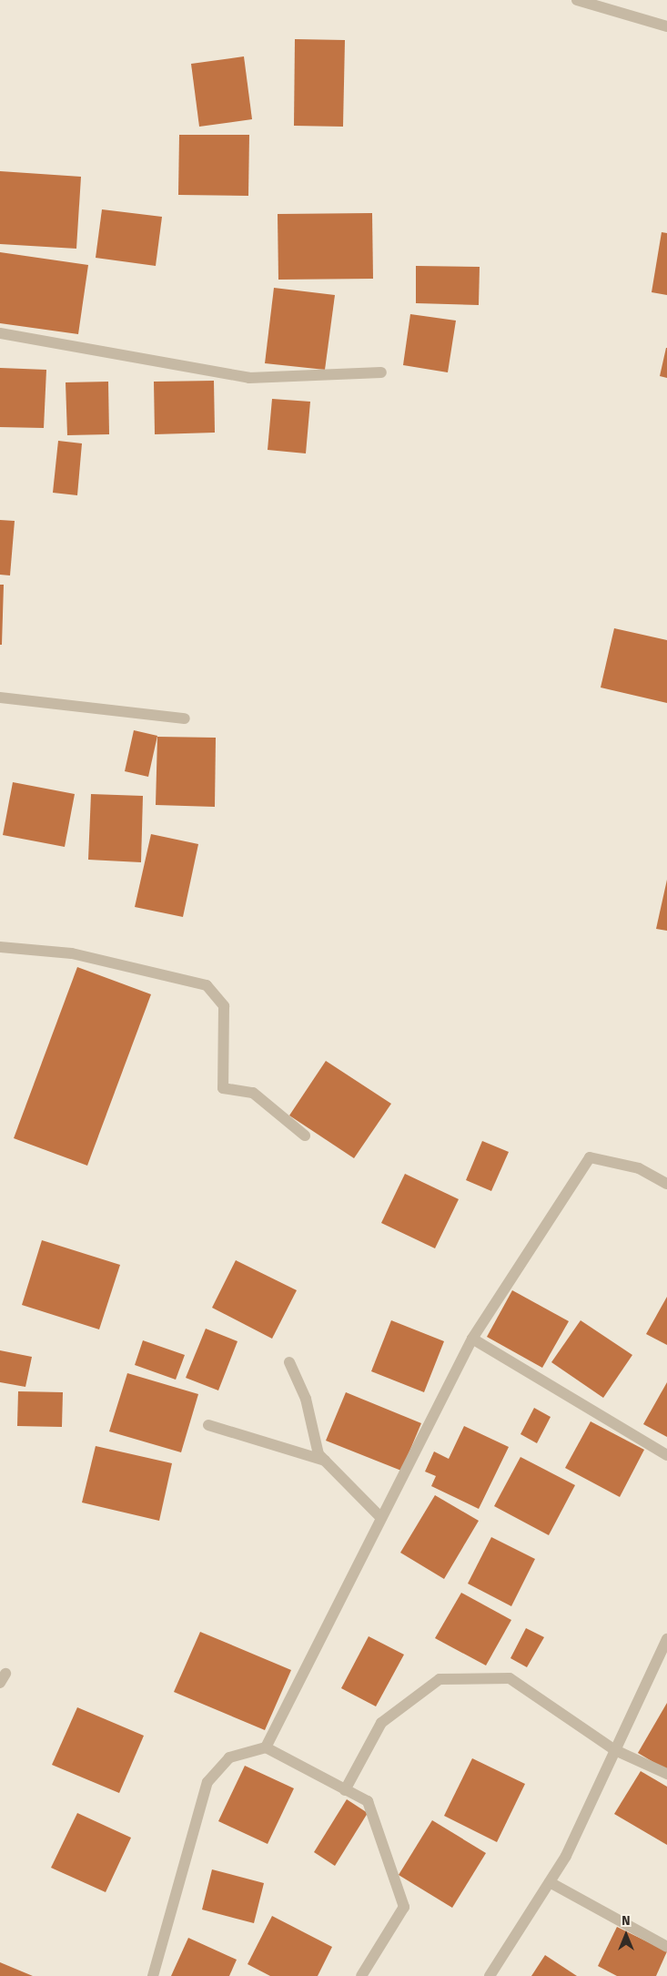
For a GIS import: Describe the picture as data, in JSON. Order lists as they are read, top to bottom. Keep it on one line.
{"north":"top"}
